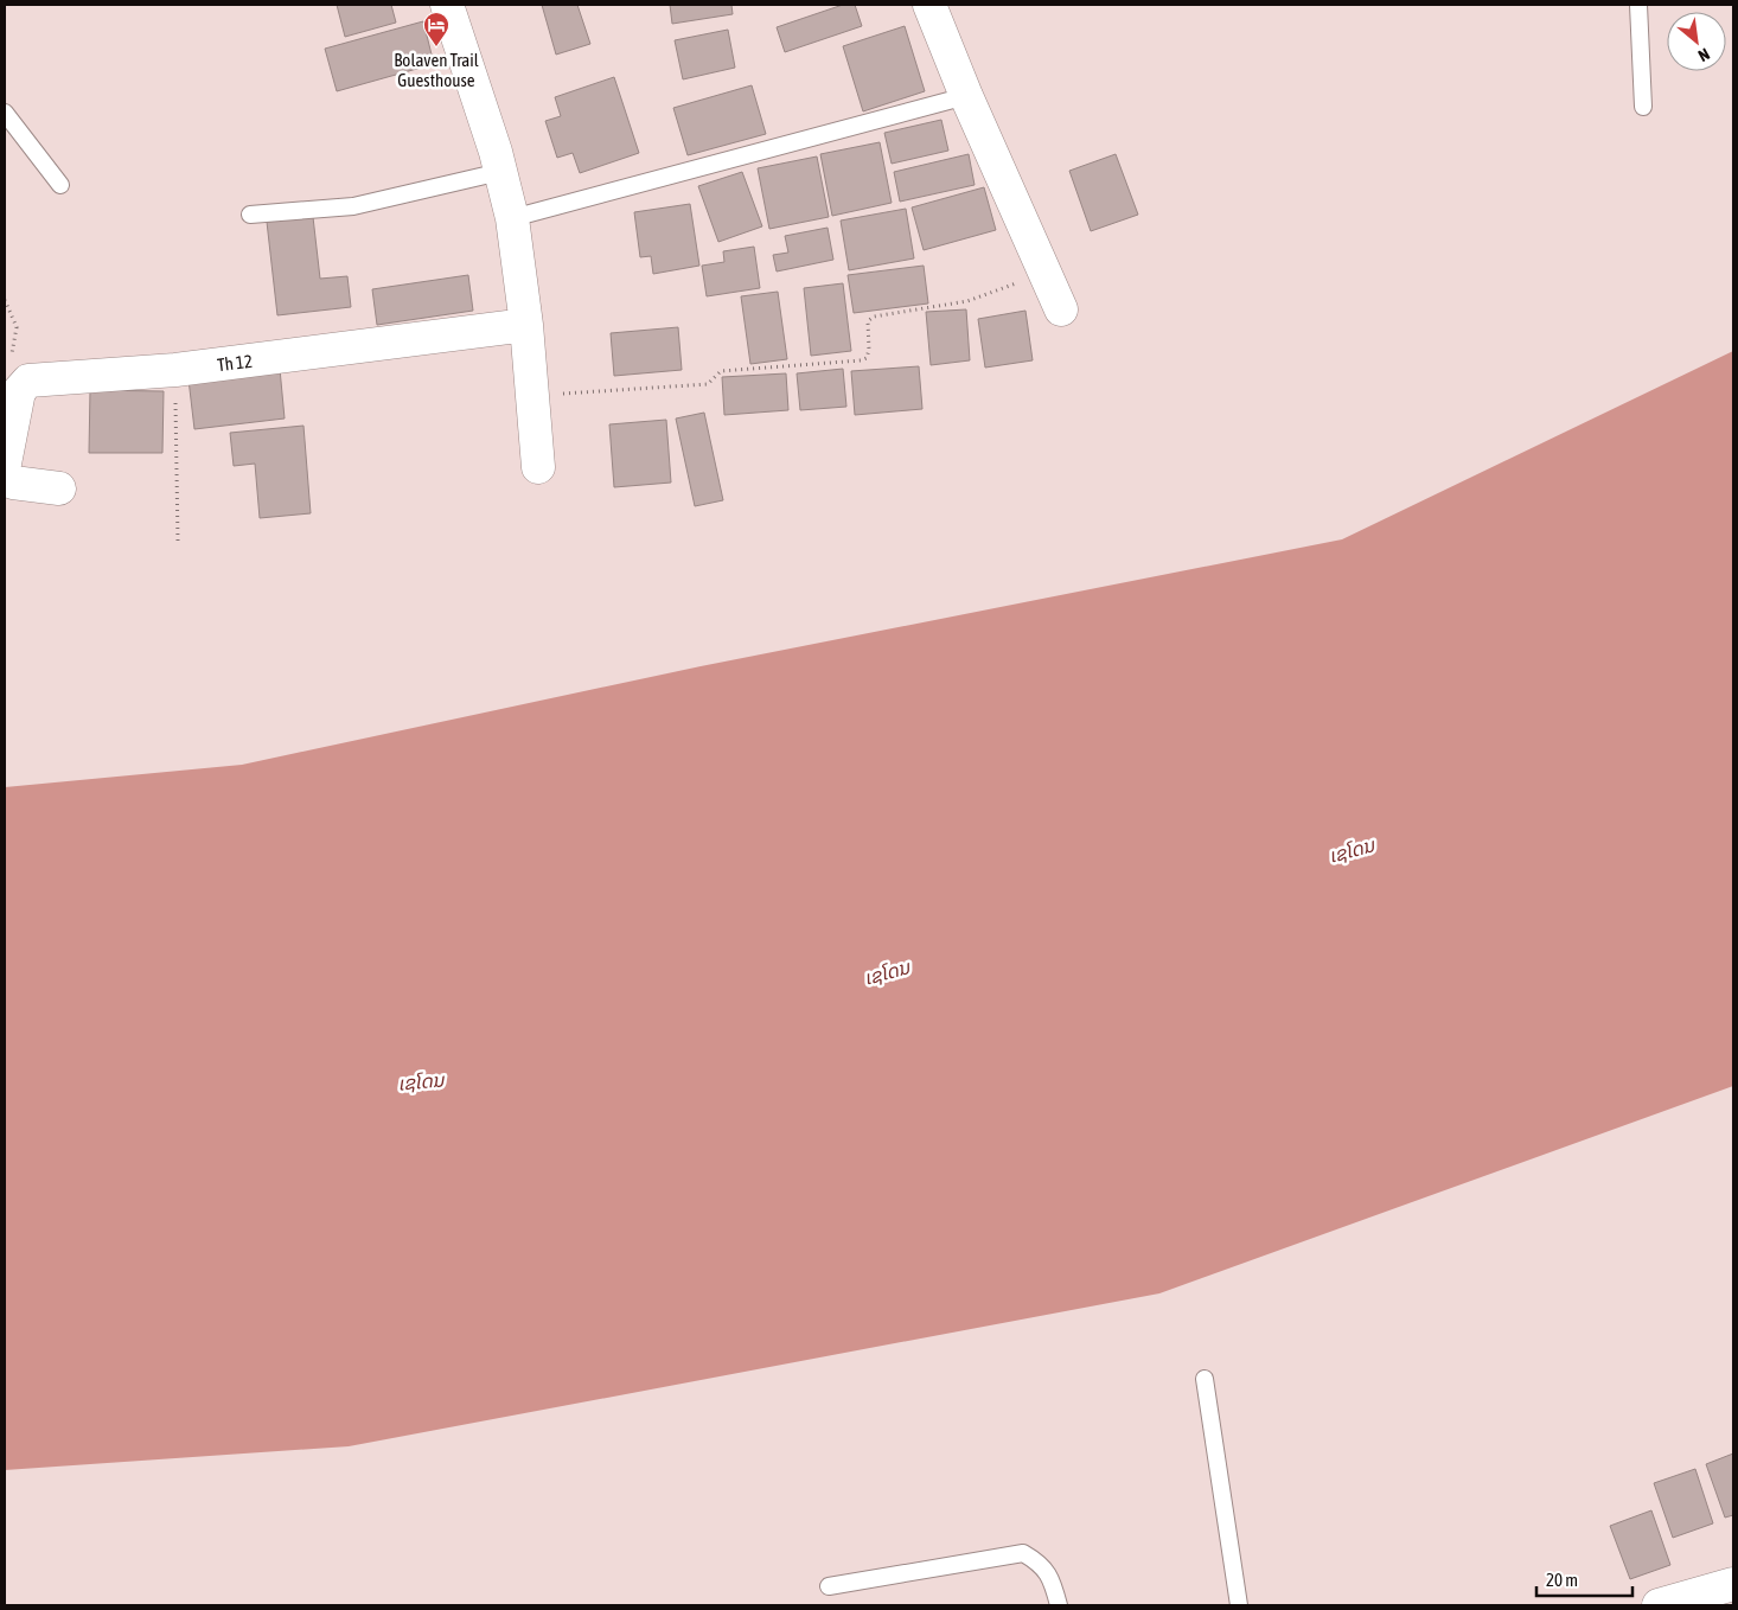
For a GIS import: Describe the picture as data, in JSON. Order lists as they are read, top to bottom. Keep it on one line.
{"streets":{"street":["Th 12"]},"water":["ເຊໂດນ"],"places":{"hotel":["Bolaven Trail Guesthouse"]},"scale_bar":"20 m","north":"bottom right"}
